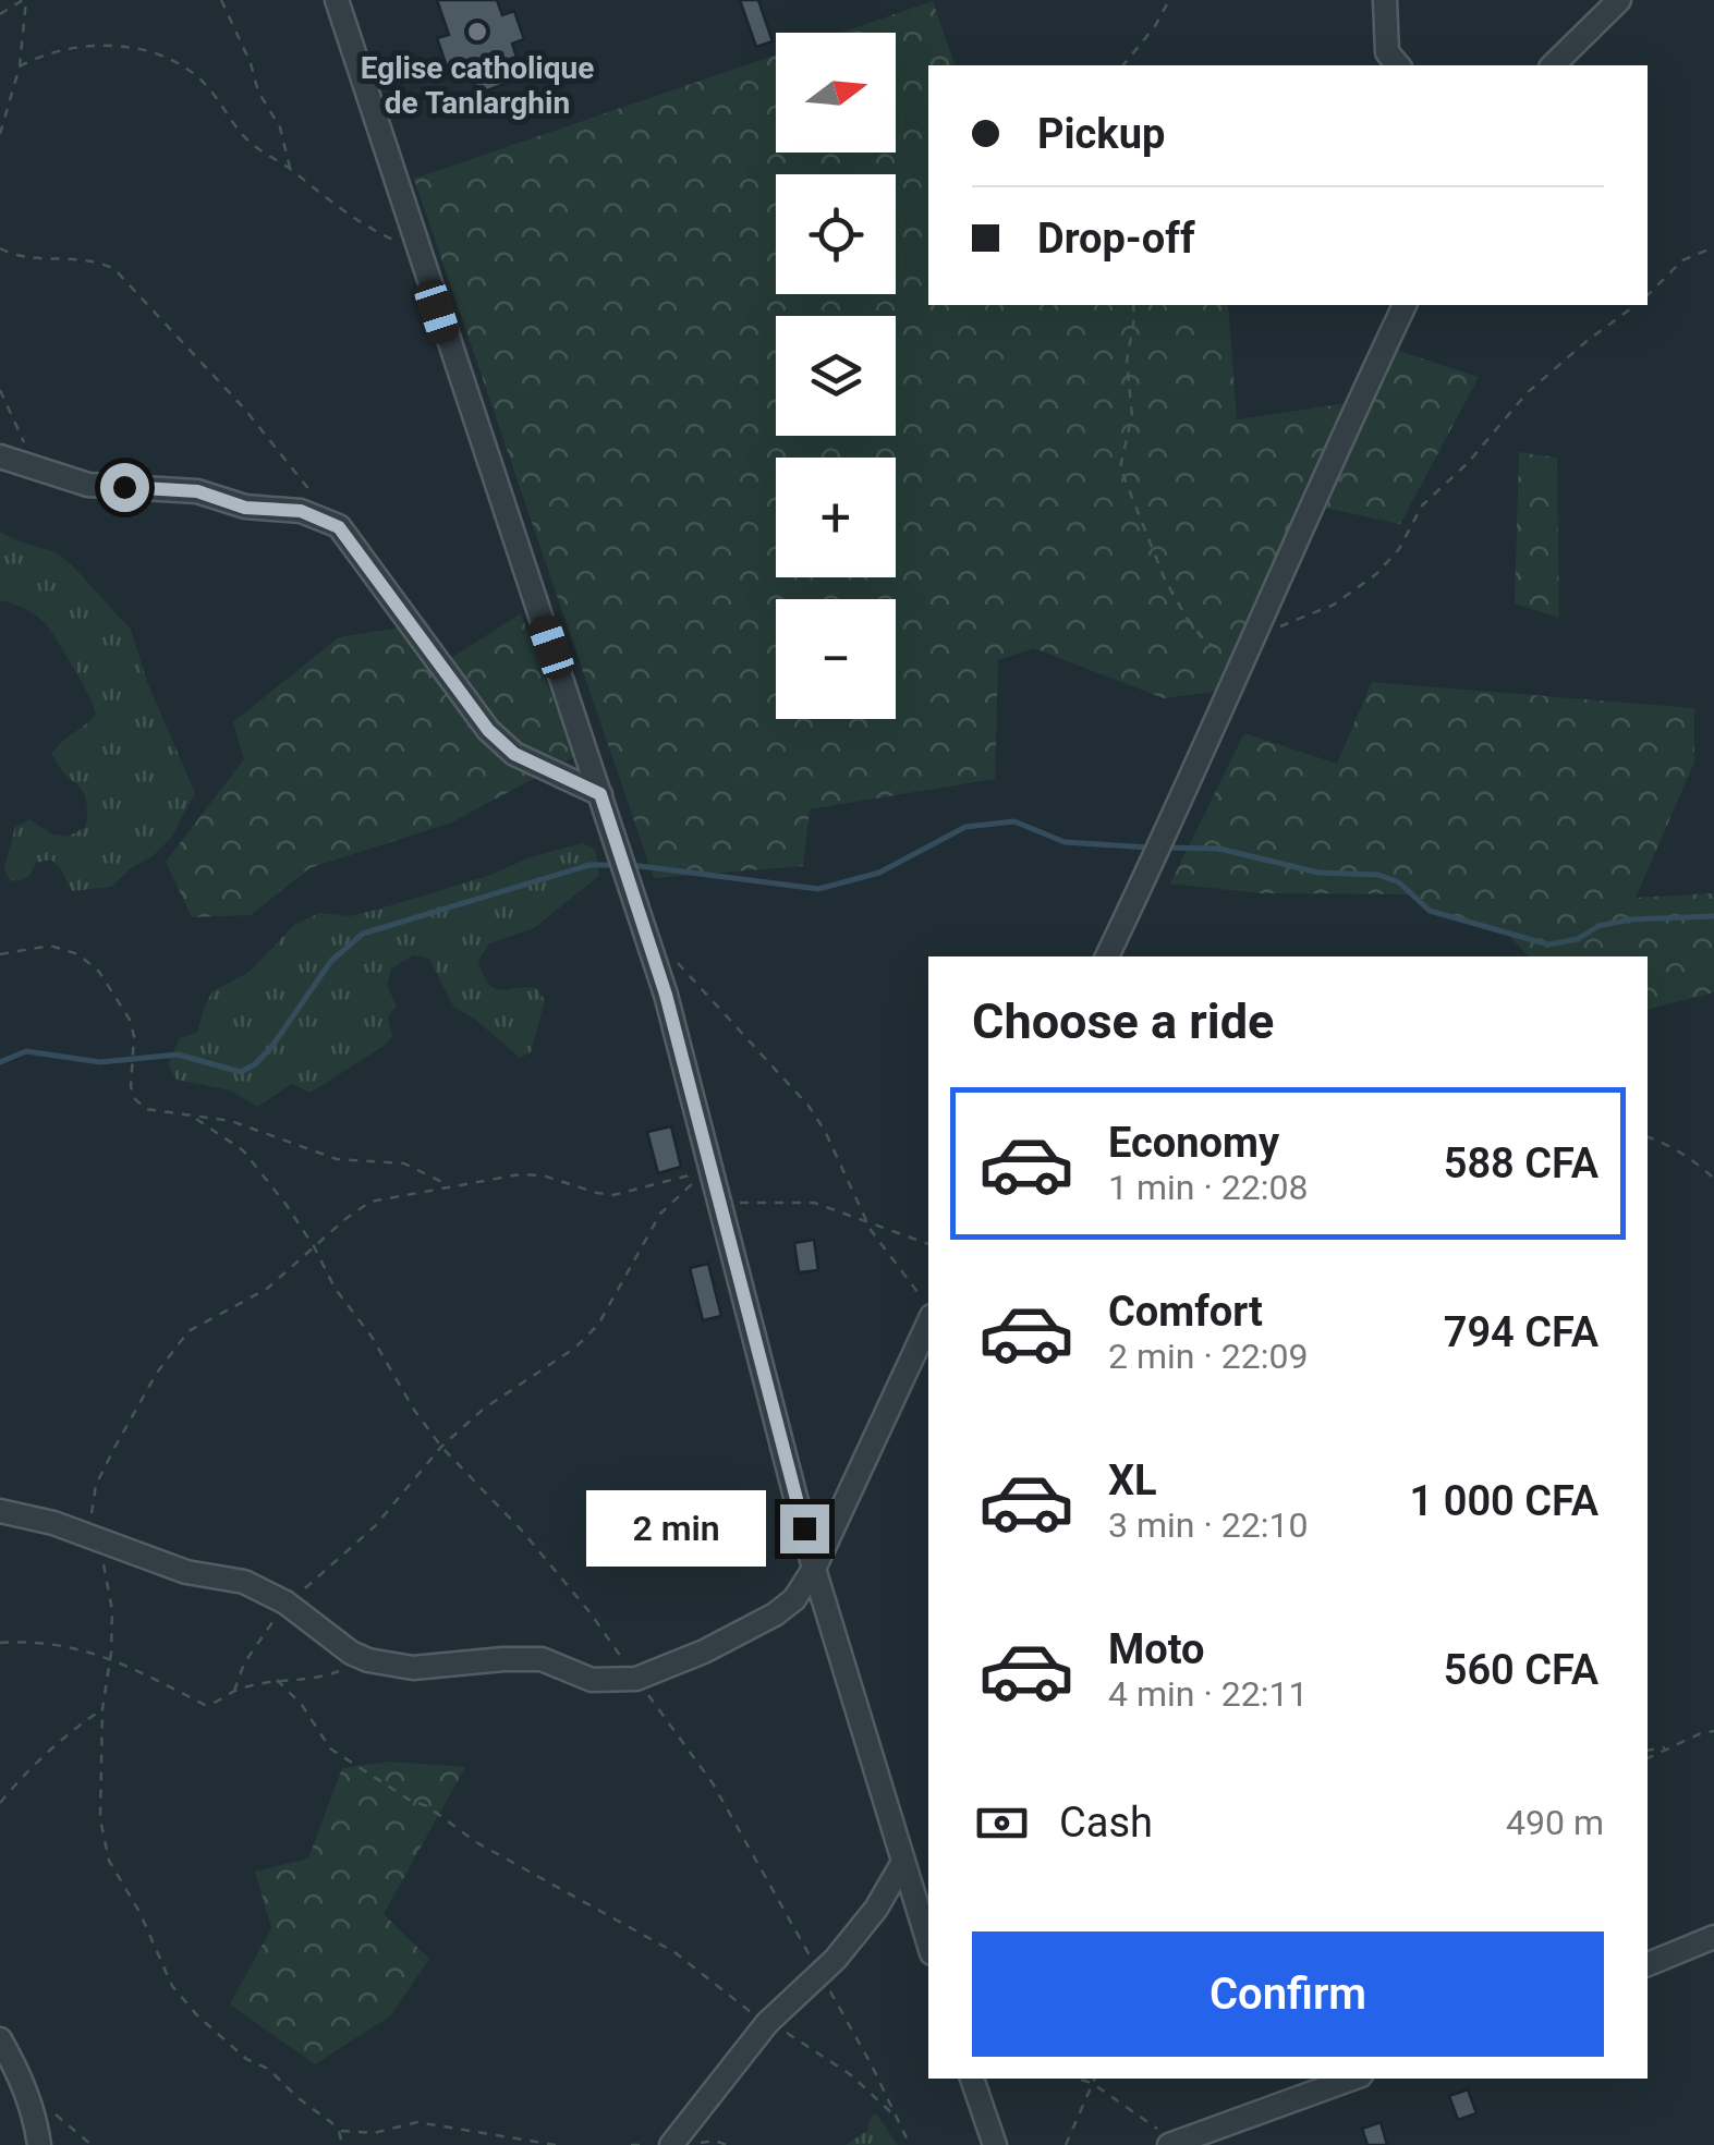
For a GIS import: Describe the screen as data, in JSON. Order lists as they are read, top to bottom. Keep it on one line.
{"places":["Eglise catholique de Tanlarghin"],"north":"right","page":{"map_buttons":["+","−"],"banner":["Pickup","Drop-off"],"heading":"Choose a ride","list":[{"name":"Economy","note":"1 min · 22:08","value":"588 CFA"},{"name":"Comfort","note":"2 min · 22:09","value":"794 CFA"},{"name":"XL","note":"3 min · 22:10","value":"1 000 CFA"},{"name":"Moto","note":"4 min · 22:11","value":"560 CFA"}],"bubble":"2 min","pay":["Cash","490 m"],"buttons":"Confirm"}}
